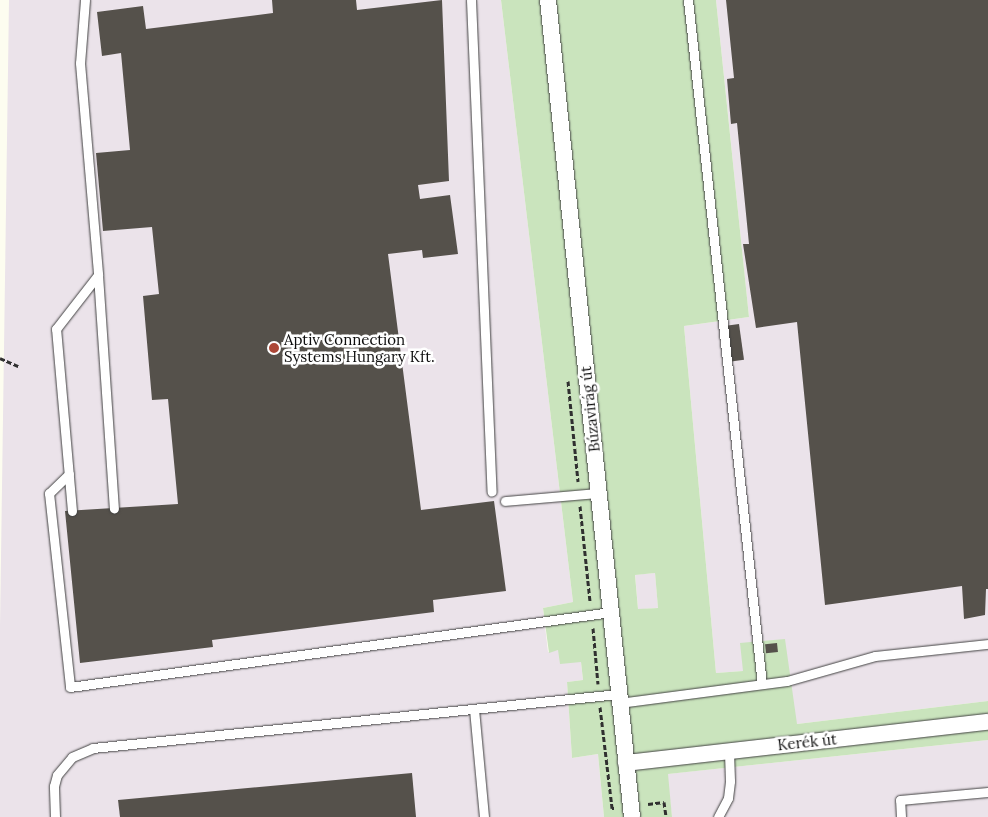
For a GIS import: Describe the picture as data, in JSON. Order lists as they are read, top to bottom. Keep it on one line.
{"streets":{"street":["Búzavirág út","Kerék út"]},"crossings":[["Búzavirág út","Kerék út"]],"places":["Aptiv Connection Systems Hungary Kft."]}
